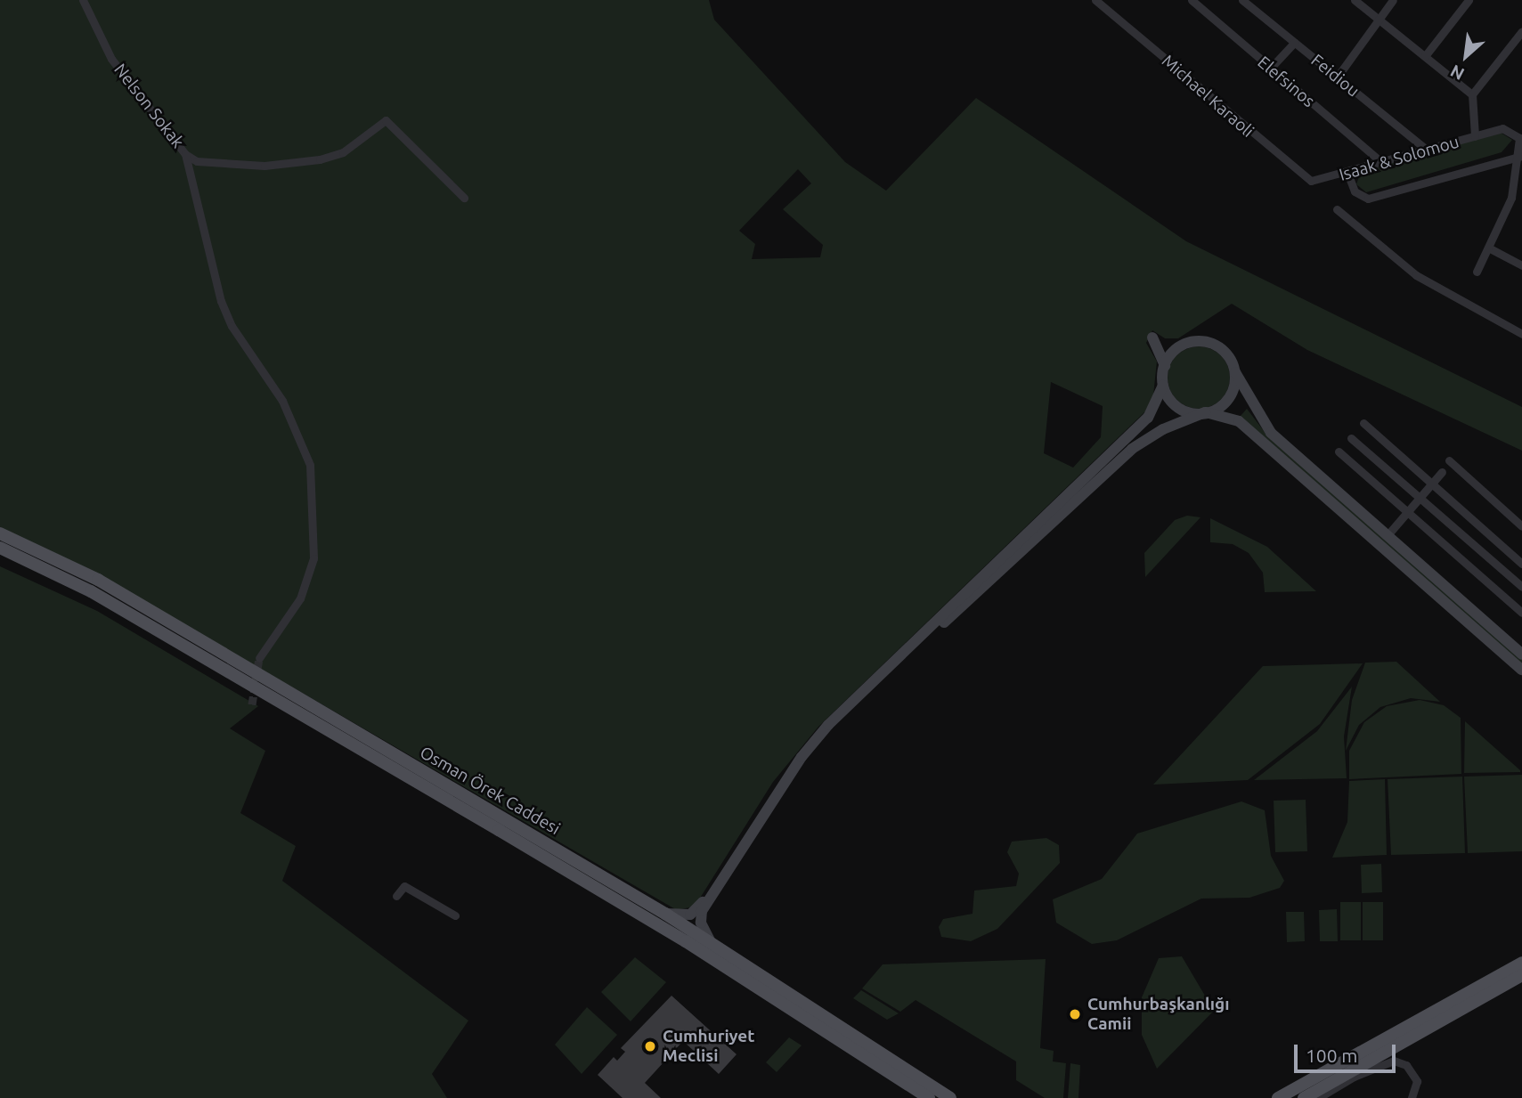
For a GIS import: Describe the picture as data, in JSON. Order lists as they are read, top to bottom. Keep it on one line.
{"streets":{"main road":["Osman Örek Caddesi"],"street":["Feidiou","Elefsinos","Michael Karaoli","Nelson Sokak","Isaak & Solomou"]},"crossings":[["Feidiou","Isaak & Solomou"],["Elefsinos","Isaak & Solomou"],["Michael Karaoli","Isaak & Solomou"]],"places":["Cumhurbaşkanlığı Camii","Cumhuriyet Meclisi"],"scale_bar":"100 m","north":"bottom left"}
